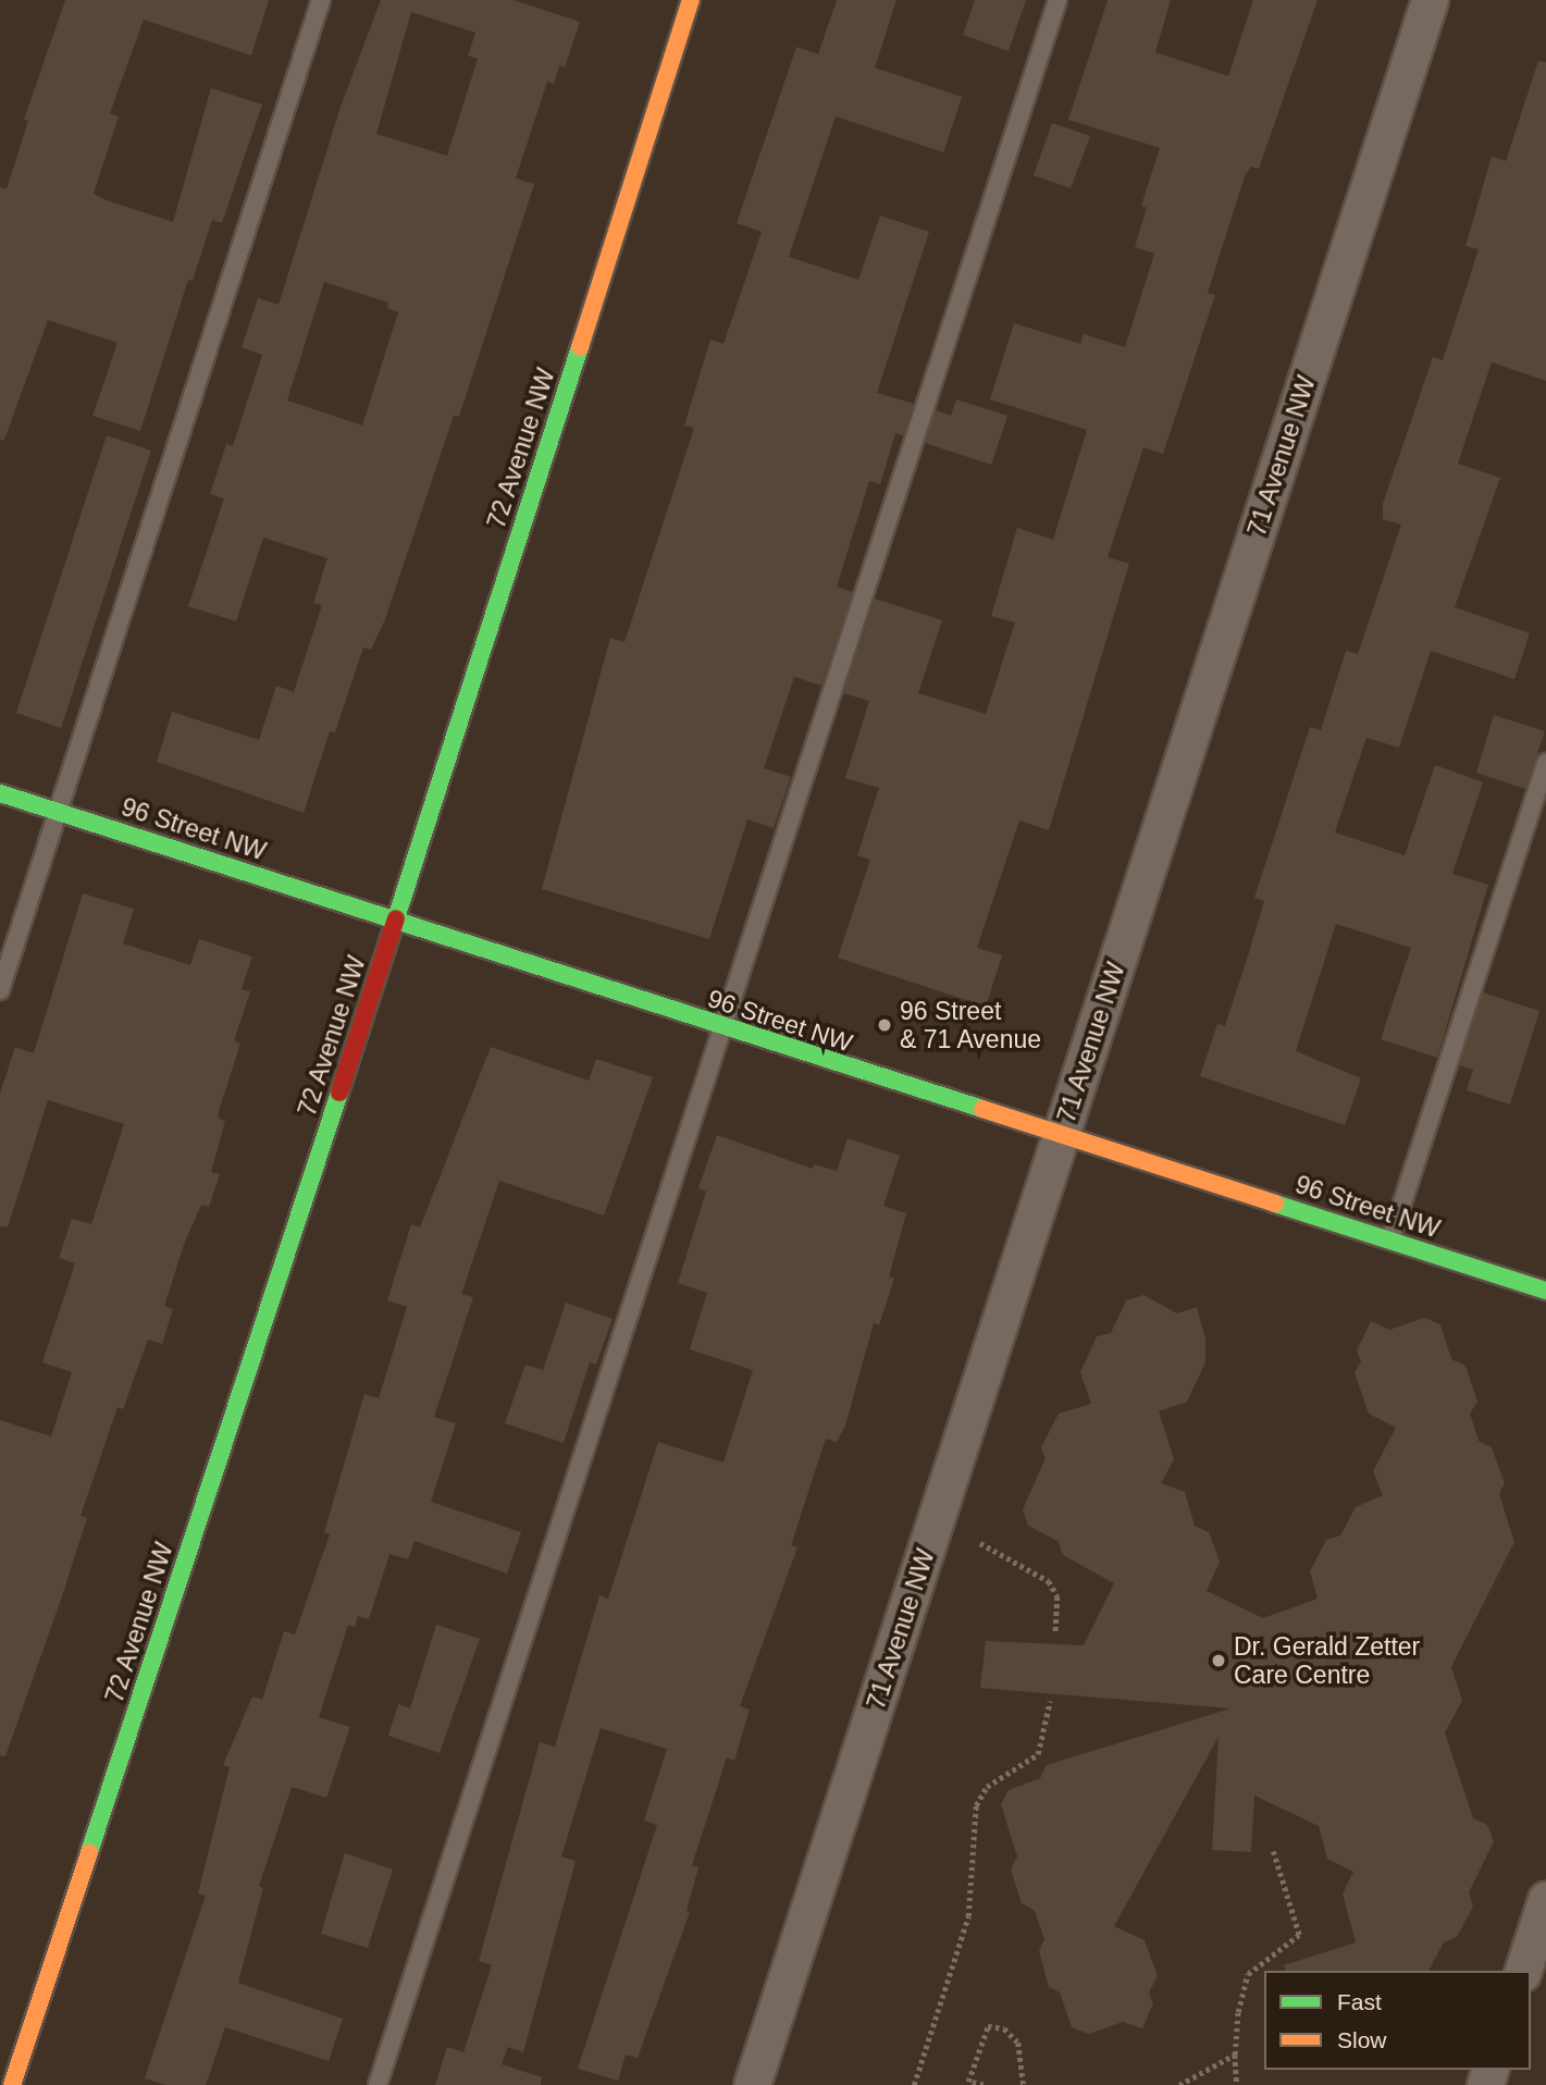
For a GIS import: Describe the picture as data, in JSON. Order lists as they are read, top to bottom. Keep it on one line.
{"streets":{"street":["72 Avenue NW","71 Avenue NW","96 Street NW"]},"crossings":[["72 Avenue NW","96 Street NW"],["71 Avenue NW","96 Street NW"]],"places":["96 Street & 71 Avenue","Dr. Gerald Zetter Care Centre"],"legend":["Fast","Slow"]}
